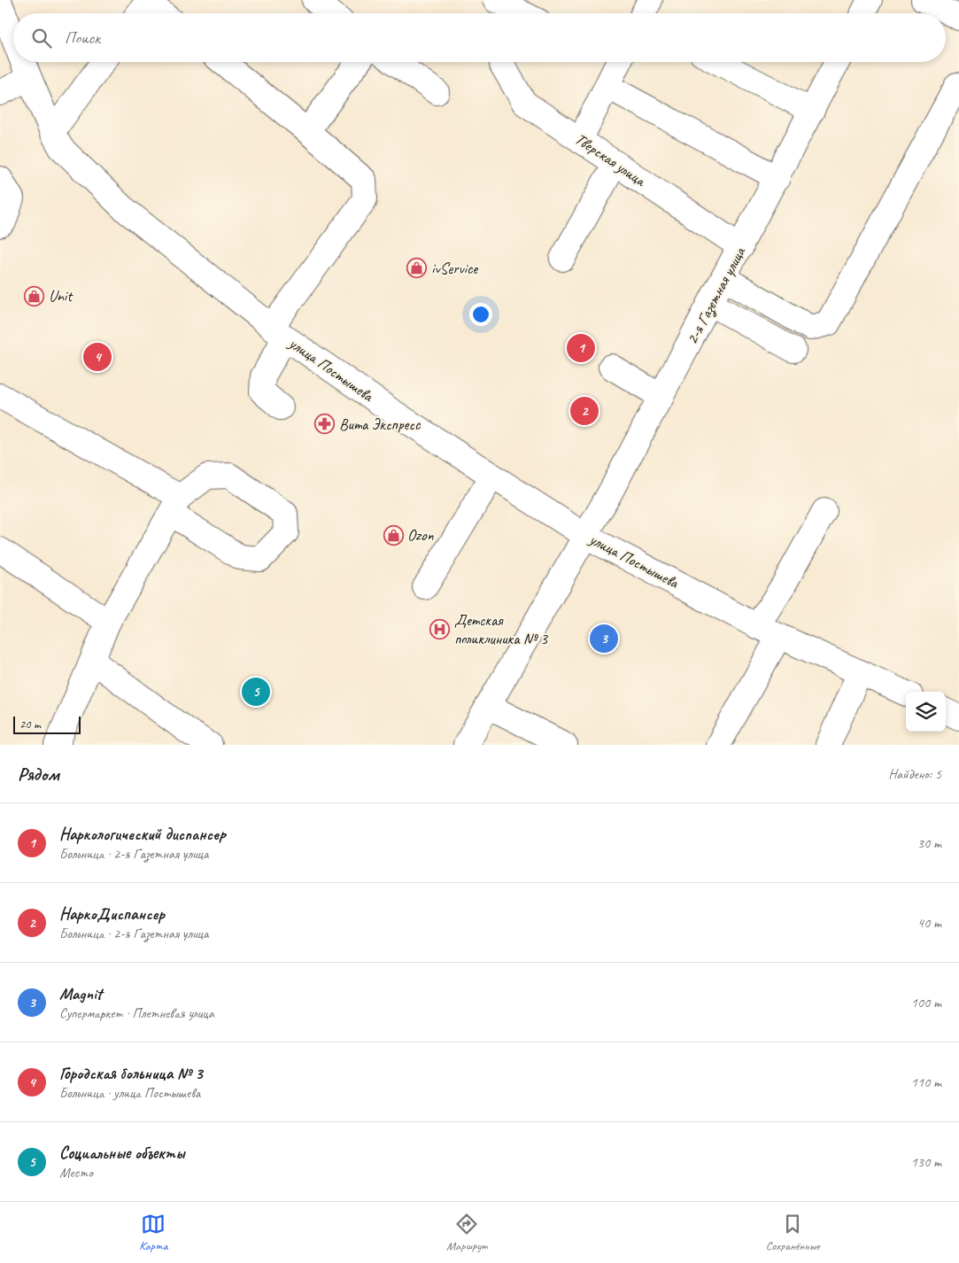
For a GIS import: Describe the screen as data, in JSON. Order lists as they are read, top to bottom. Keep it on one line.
{"streets":{"main road":["Тверская улица","2-я Газетная улица","улица Постышева"]},"crossings":[["Тверская улица","2-я Газетная улица"],["2-я Газетная улица","улица Постышева"]],"places":{"shop":["ivService","Unit","Ozon"],"pharmacy":["Вита Экспресс"],"hospital":["Детская поликлиника № 3"]},"scale_bar":"20 m","page":{"search":"Поиск","pins":["1","4","2","3","5"],"scale":"20 m","heading":["Рядом","Найдено: 5"],"list":[{"mark":"1","name":"Наркологический диспансер","note":"Больница · 2-я Газетная улица","value":"30 m"},{"mark":"2","name":"НаркоДиспансер","note":"Больница · 2-я Газетная улица","value":"40 m"},{"mark":"3","name":"Magnit","note":"Супермаркет · Плетневая улица","value":"100 m"},{"mark":"4","name":"Городская больница № 3","note":"Больница · улица Постышева","value":"110 m"},{"mark":"5","name":"Социальные объекты","note":"Место","value":"130 m"}],"nav":["Карта","Маршрут","Сохранённые"]}}
